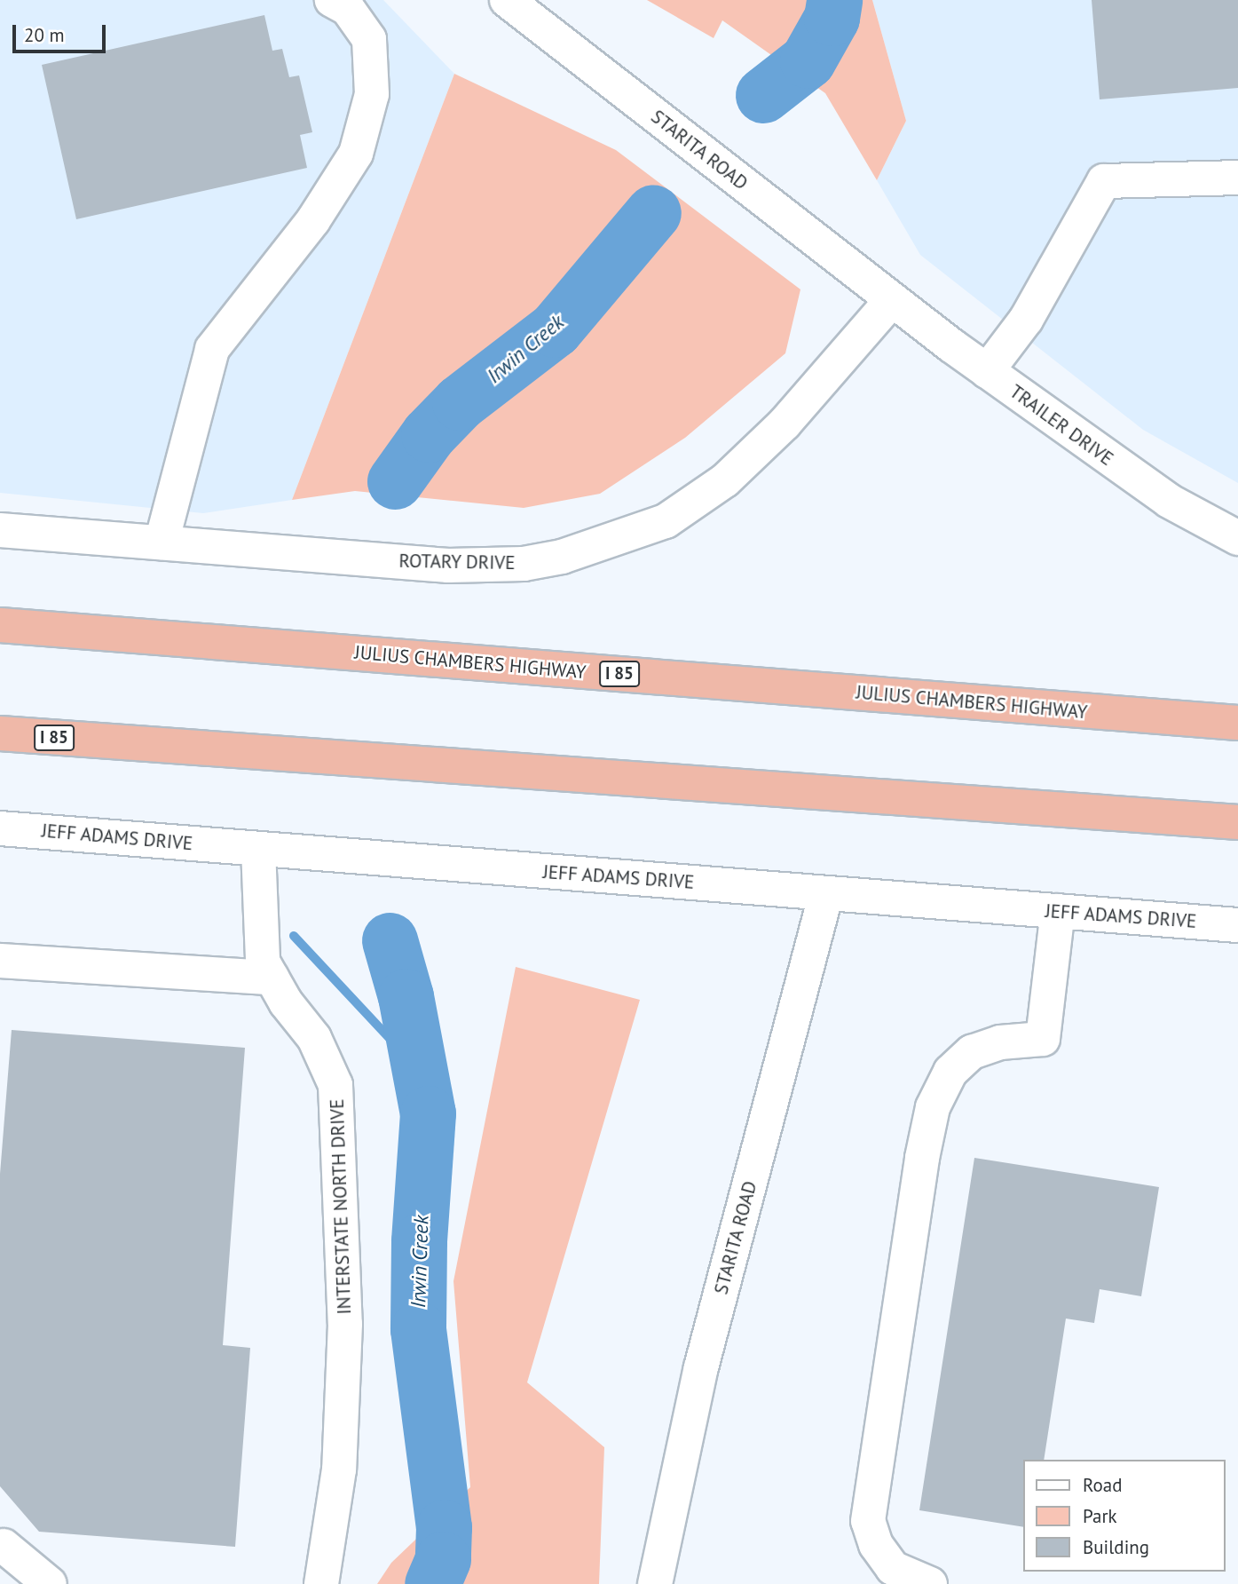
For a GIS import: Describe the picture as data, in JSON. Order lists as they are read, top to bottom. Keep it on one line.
{"streets":{"highway":["JULIUS CHAMBERS HIGHWAY","I 85"],"street":["STARITA ROAD","TRAILER DRIVE","ROTARY DRIVE","JEFF ADAMS DRIVE","INTERSTATE NORTH DRIVE"]},"crossings":[["STARITA ROAD","TRAILER DRIVE"],["STARITA ROAD","ROTARY DRIVE"],["STARITA ROAD","JEFF ADAMS DRIVE"],["TRAILER DRIVE","ROTARY DRIVE"],["JEFF ADAMS DRIVE","INTERSTATE NORTH DRIVE"]],"water":["Irwin Creek"],"legend":["Road","Park","Building"],"scale_bar":"20 m"}
